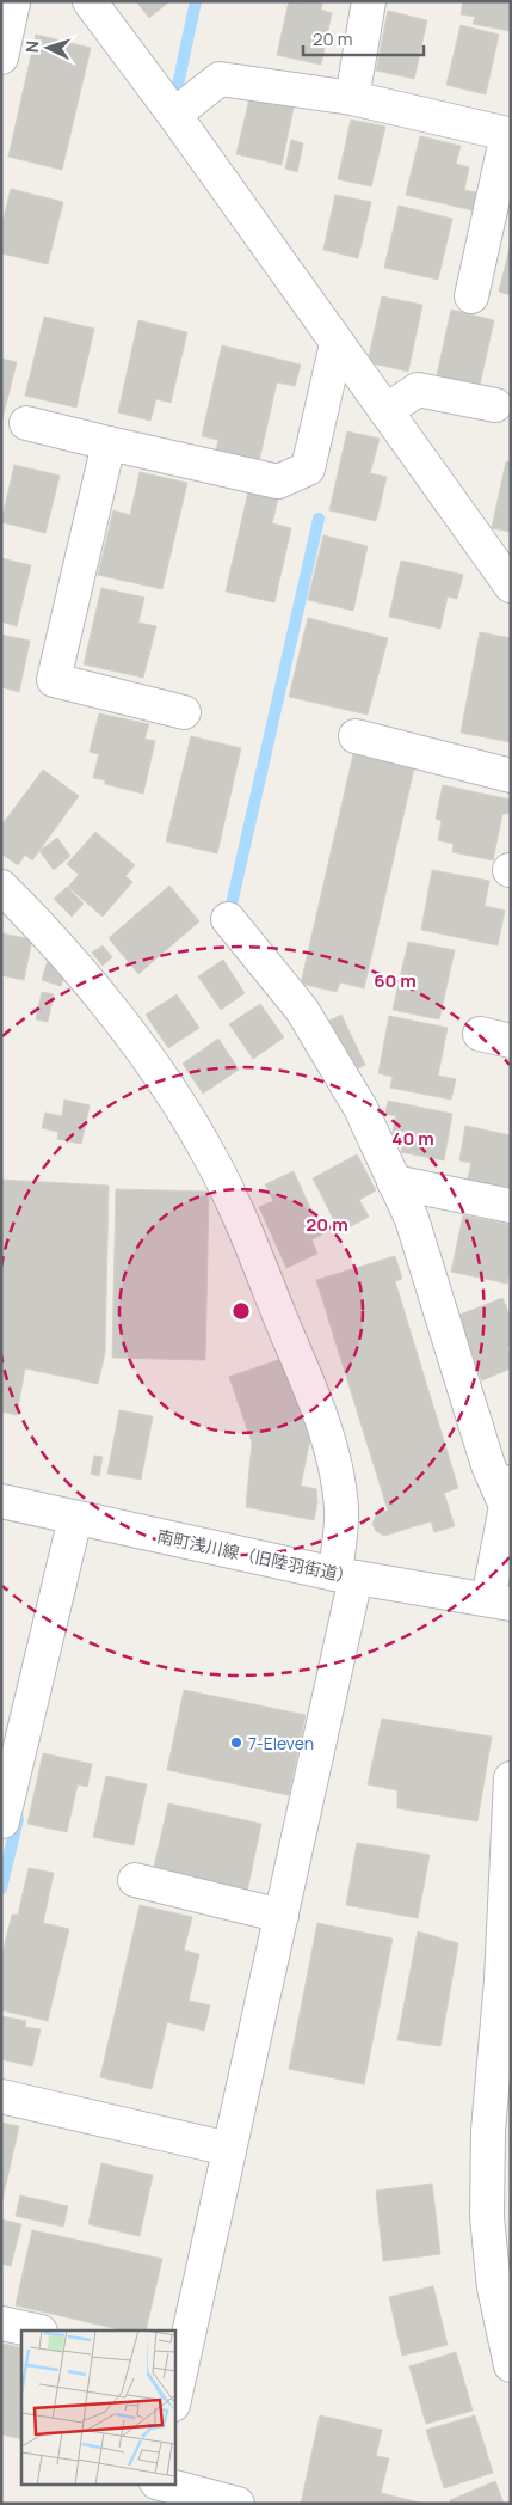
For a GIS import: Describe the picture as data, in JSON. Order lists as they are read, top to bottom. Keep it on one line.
{"streets":{"street":["南町浅川線（旧陸羽街道）"]},"places":["7-Eleven"],"scale_bar":"20 m","north":"left","rings":["60 m","40 m","20 m"]}
